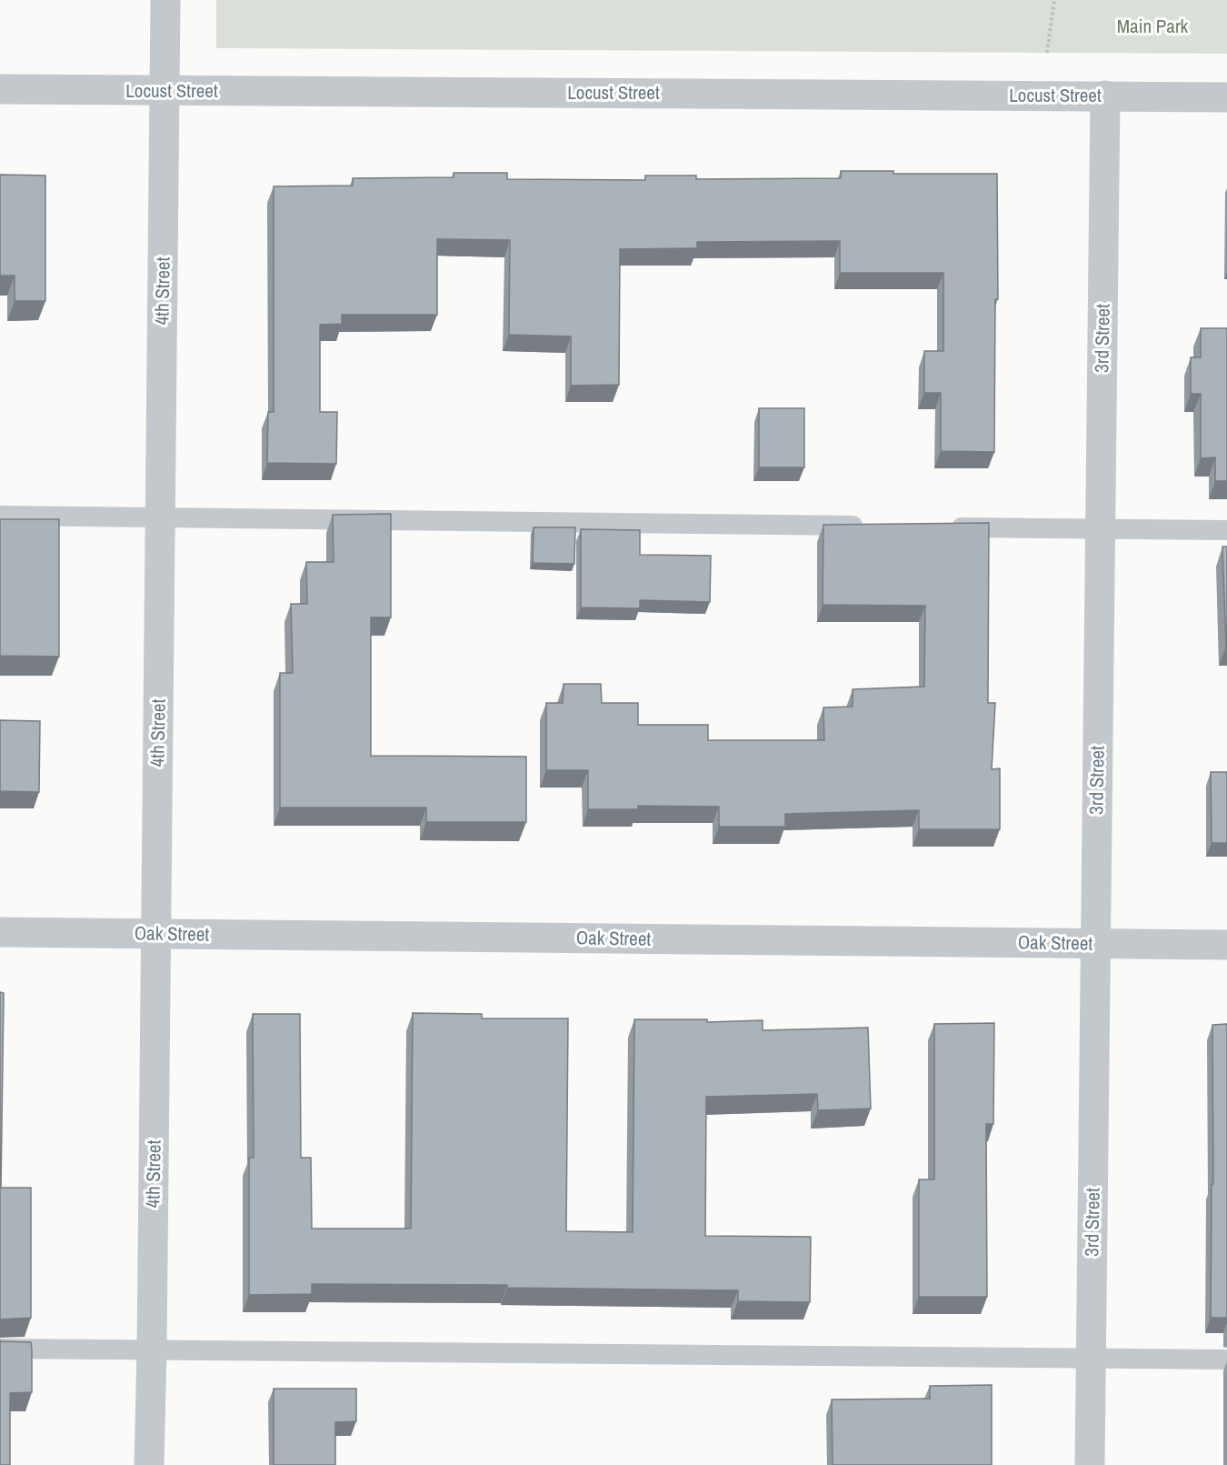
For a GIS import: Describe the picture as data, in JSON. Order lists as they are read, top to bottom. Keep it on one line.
{"streets":{"street":["Locust Street","4th Street","3rd Street","Oak Street"]},"crossings":[["Locust Street","4th Street"],["Locust Street","3rd Street"],["4th Street","Oak Street"],["3rd Street","Oak Street"]],"parks":["Main Park"]}
